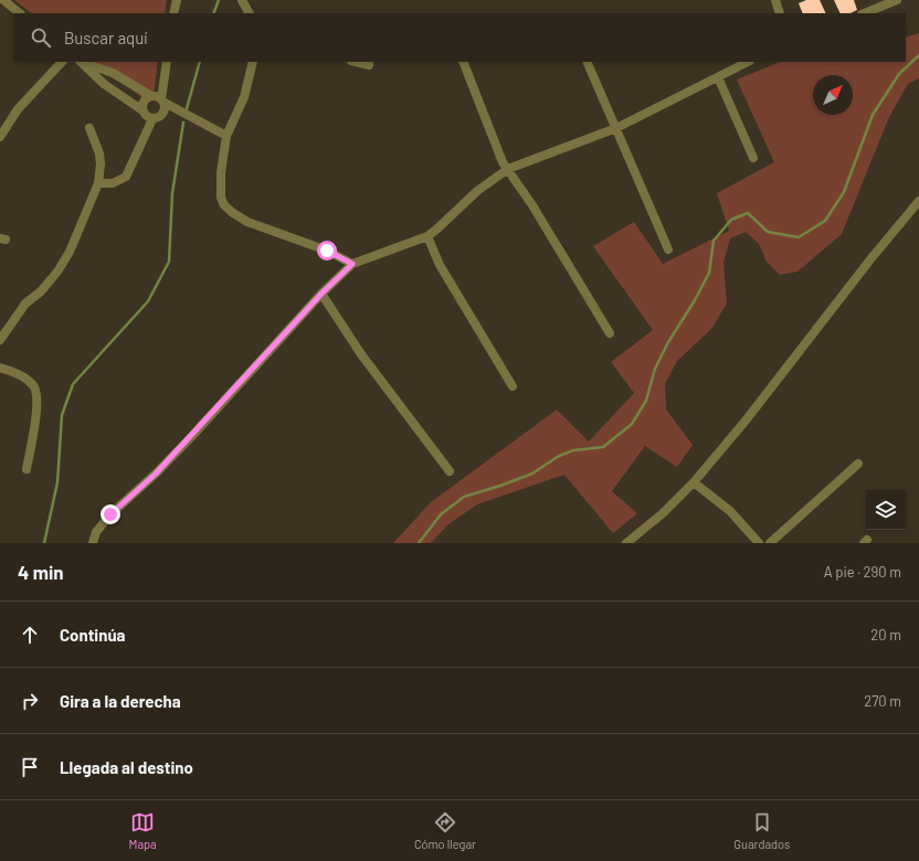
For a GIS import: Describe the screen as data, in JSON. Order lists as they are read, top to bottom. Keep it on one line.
{"north":"top right","page":{"search":"Buscar aquí","heading":["4 min","A pie · 290 m"],"list":[["Continúa","20 m"],["Gira a la derecha","270 m"],"Llegada al destino"],"nav":["Mapa","Cómo llegar","Guardados"]}}
